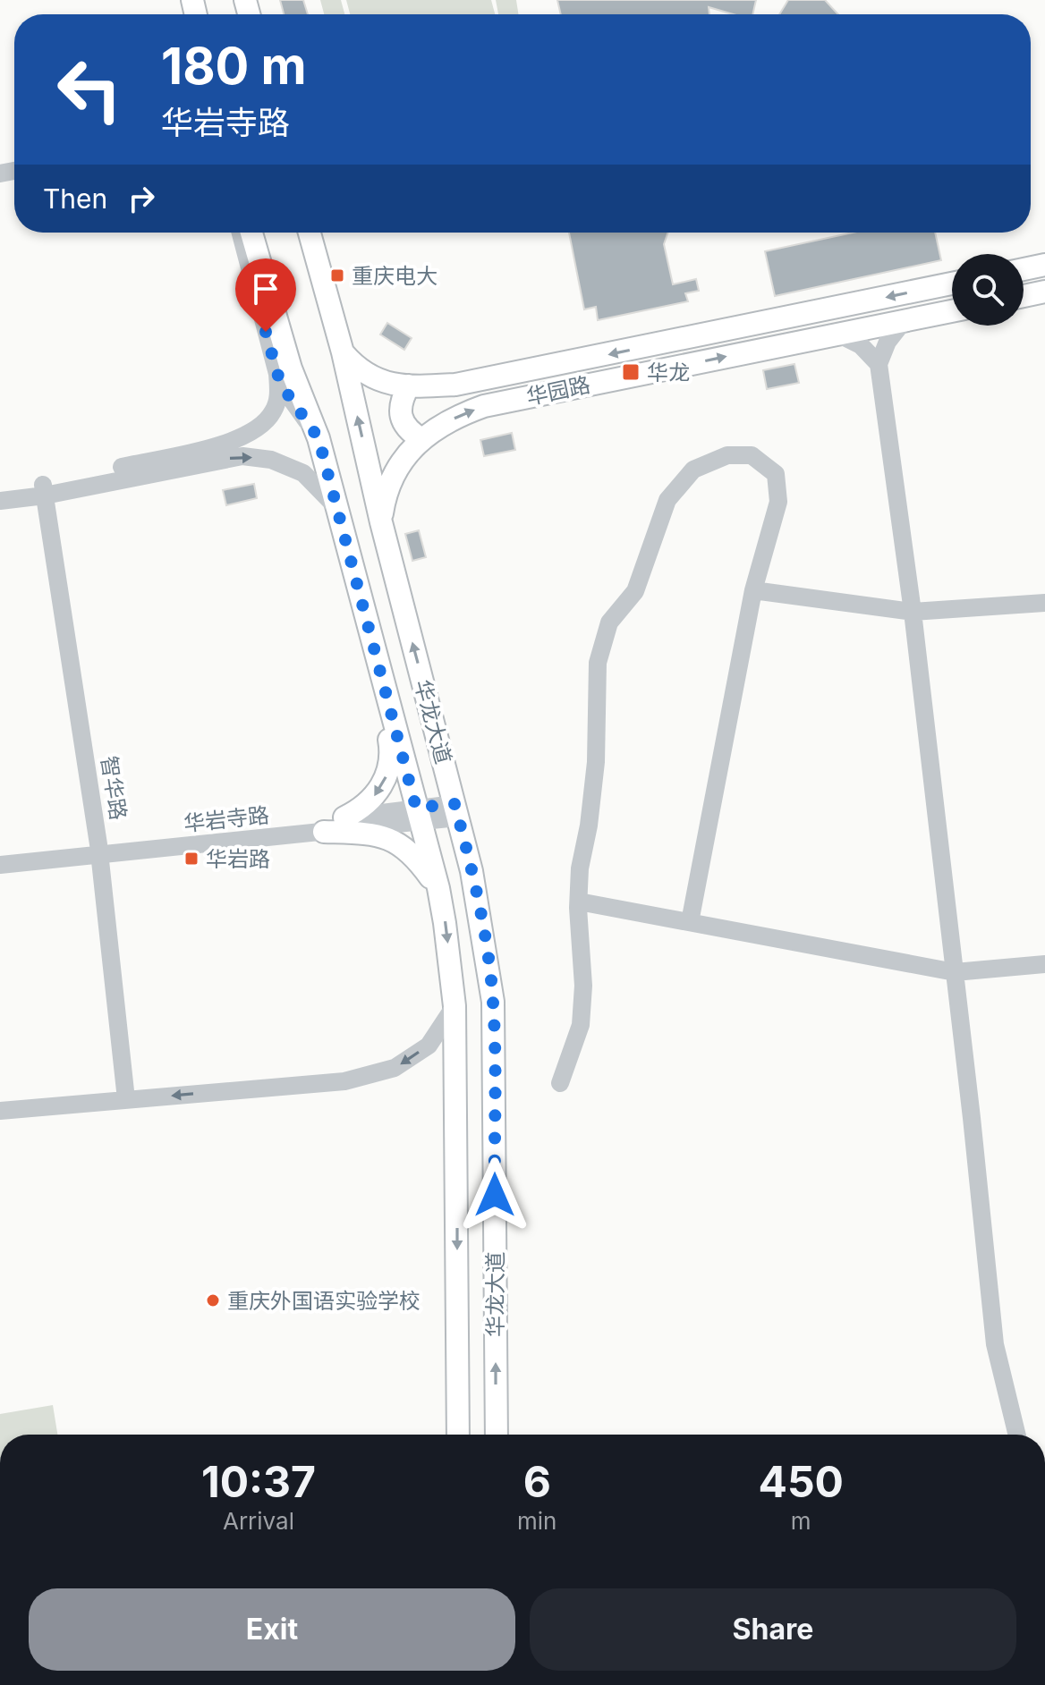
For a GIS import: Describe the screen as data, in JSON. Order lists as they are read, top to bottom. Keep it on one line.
{"streets":{"main road":["华园路","华龙大道"],"street":["智华路","华岩寺路"]},"crossings":[["华园路","华龙大道"],["华龙大道","华岩寺路"],["智华路","华岩寺路"]],"places":{"transit":["重庆电大","华龙","华岩路"],"other":["重庆外国语实验学校"]},"page":{"turn":["180 m","华岩寺路"],"then":"Then","eta":["10:37","Arrival","6","min","450","m"],"buttons":["Exit","Share"]}}
